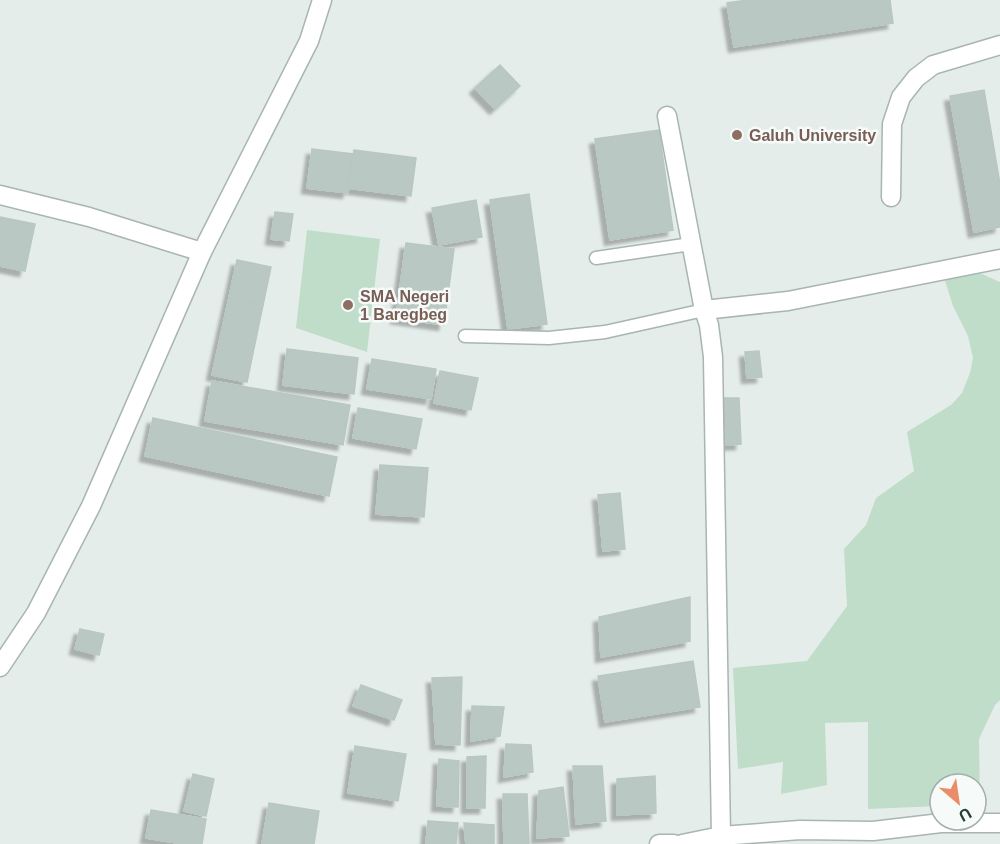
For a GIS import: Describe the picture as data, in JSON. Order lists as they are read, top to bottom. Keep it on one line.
{"places":["Galuh University","SMA Negeri 1 Baregbeg"],"north":"bottom right"}
